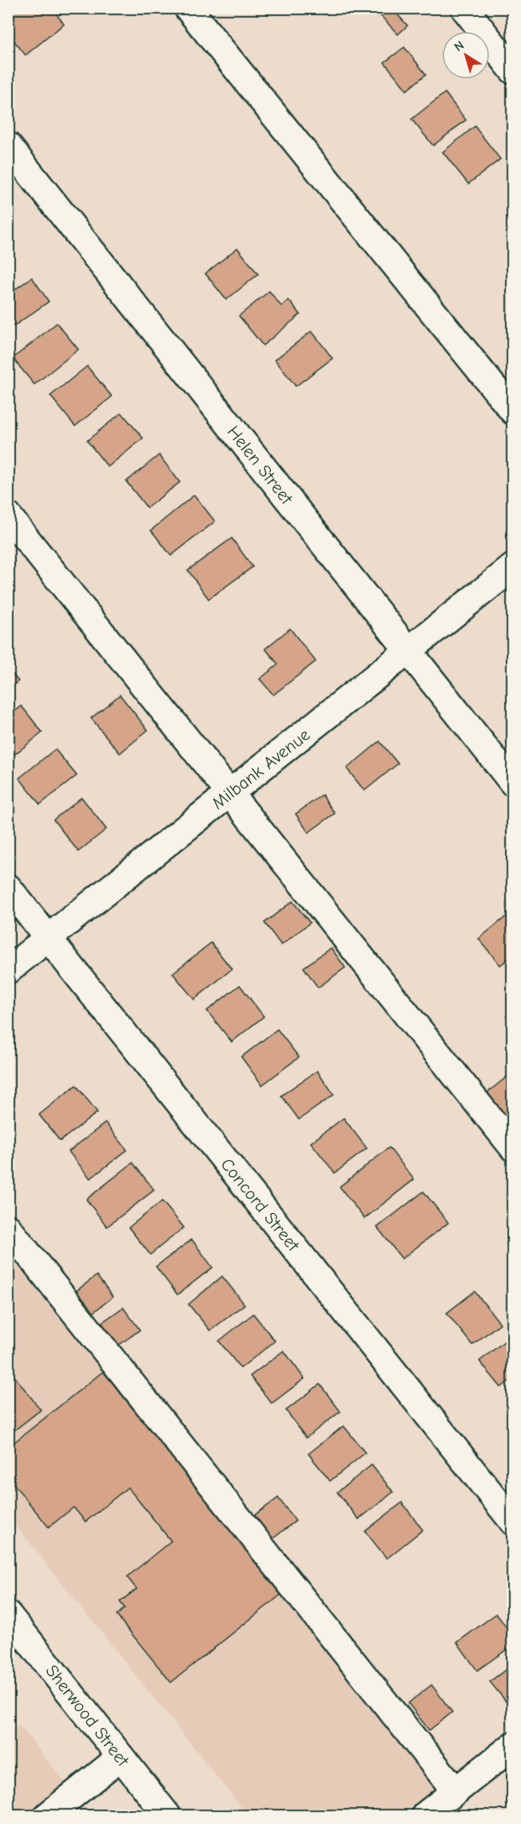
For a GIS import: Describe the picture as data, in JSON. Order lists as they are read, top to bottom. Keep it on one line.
{"streets":{"street":["Helen Street","Milbank Avenue","Concord Street","Sherwood Street"]},"crossings":[["Helen Street","Milbank Avenue"],["Milbank Avenue","Concord Street"]],"north":"top left"}
